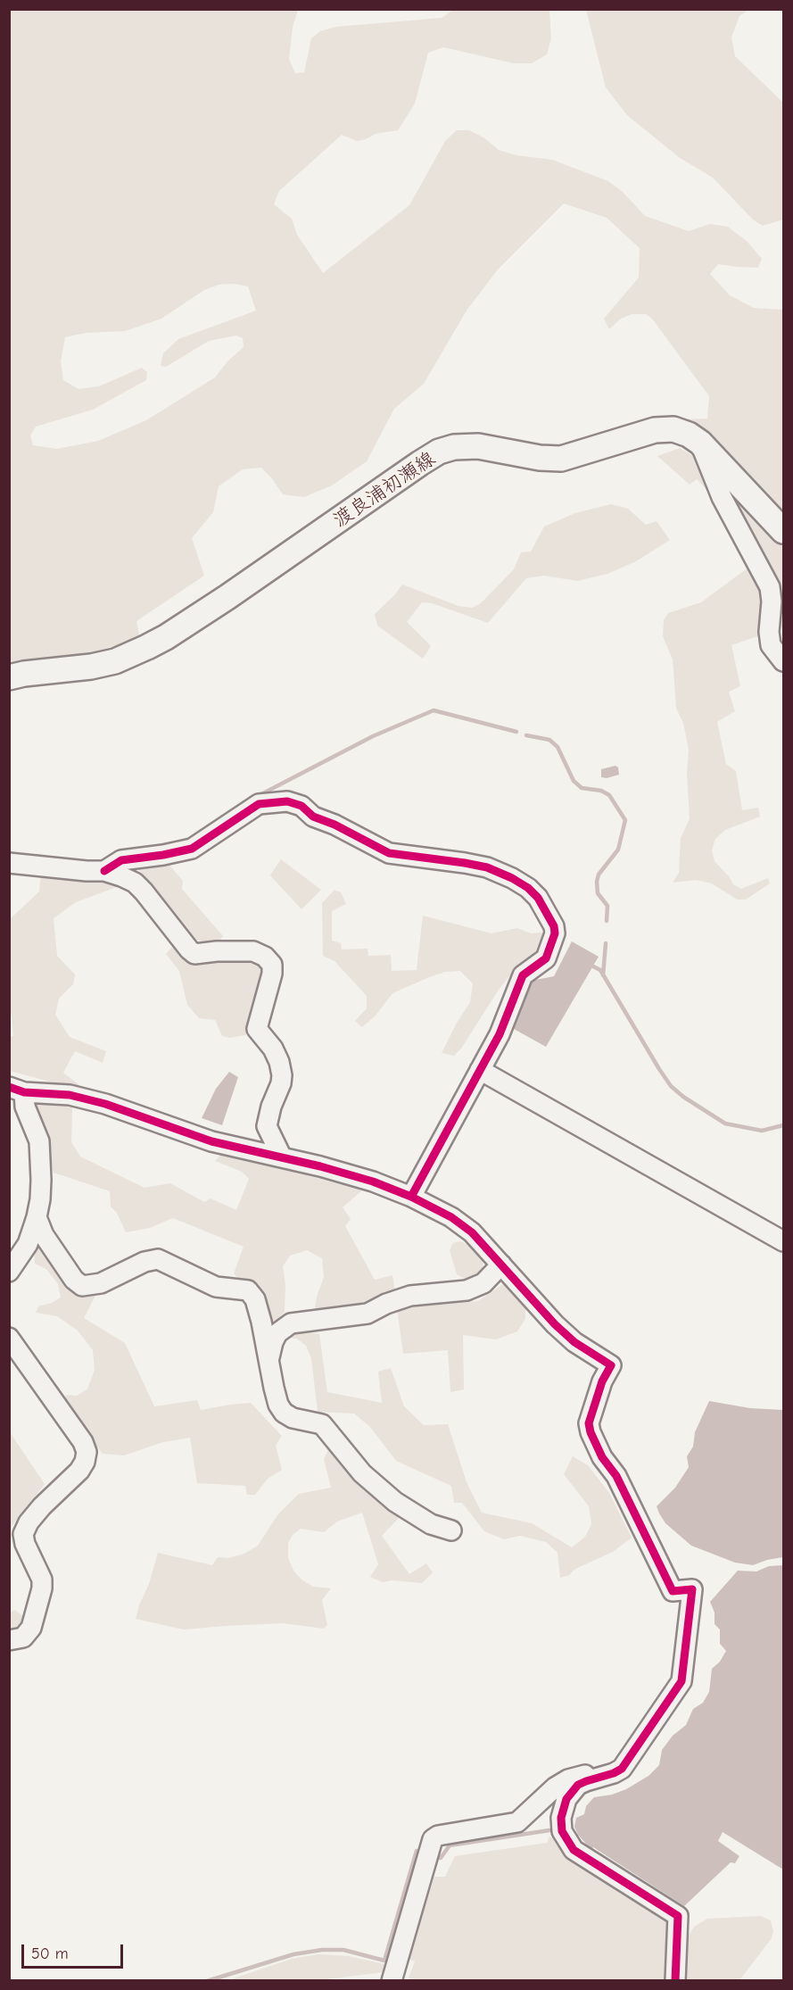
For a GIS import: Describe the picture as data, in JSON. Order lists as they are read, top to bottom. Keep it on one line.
{"streets":{"main road":["渡良浦初瀬線"]},"scale_bar":"50 m"}
